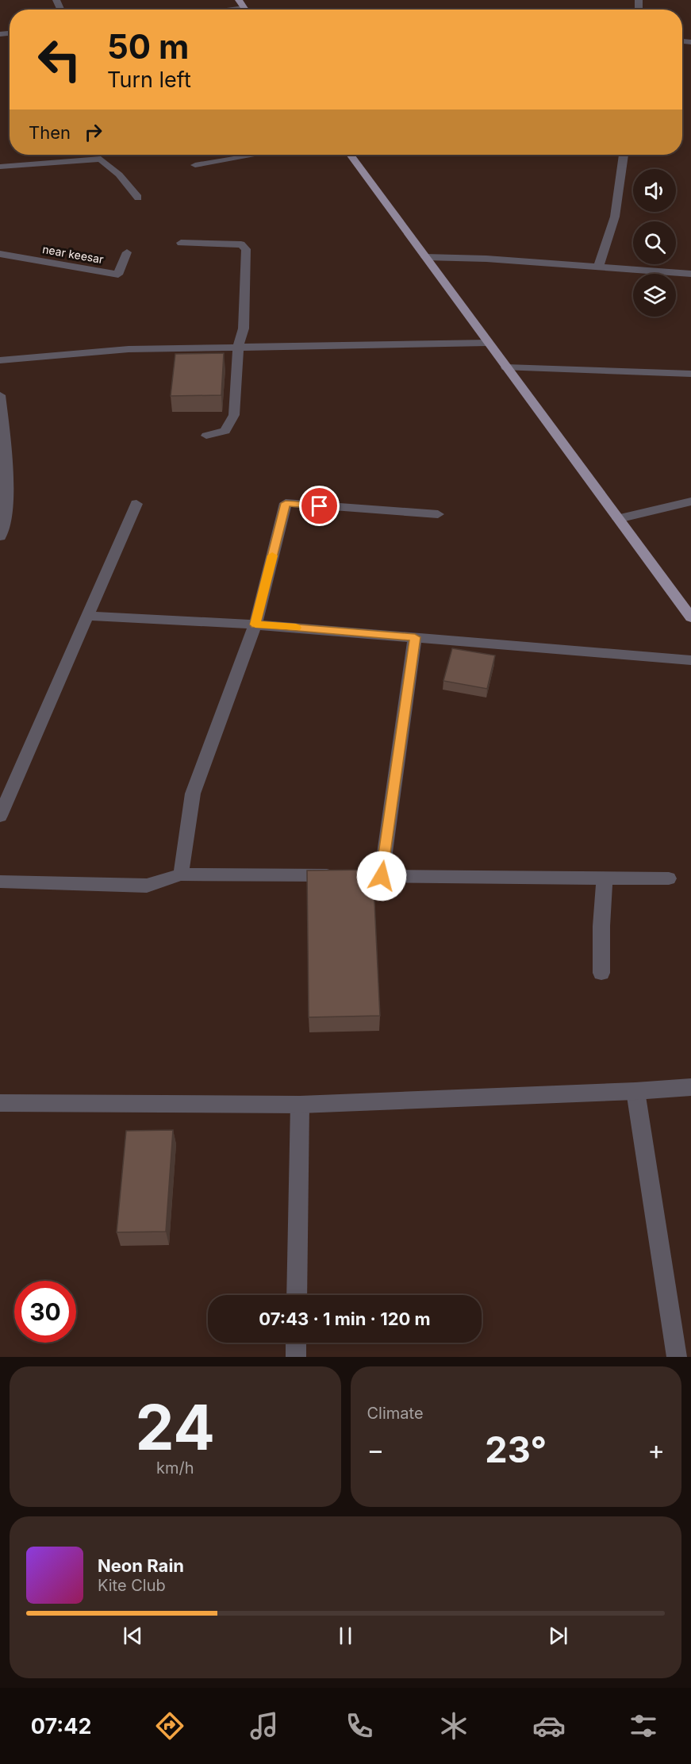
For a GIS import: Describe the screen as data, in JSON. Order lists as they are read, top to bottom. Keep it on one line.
{"streets":{"street":["near keesar"]},"page":{"turn":["50 m","Turn left"],"then":"Then","limit":"30","trip":"07:43 · 1 min · 120 m","tile":[["24","km/h"],"Climate"],"heat":["−","23°","+"],"song":["Neon Rain","Kite Club"],"tabs":"07:42"}}
